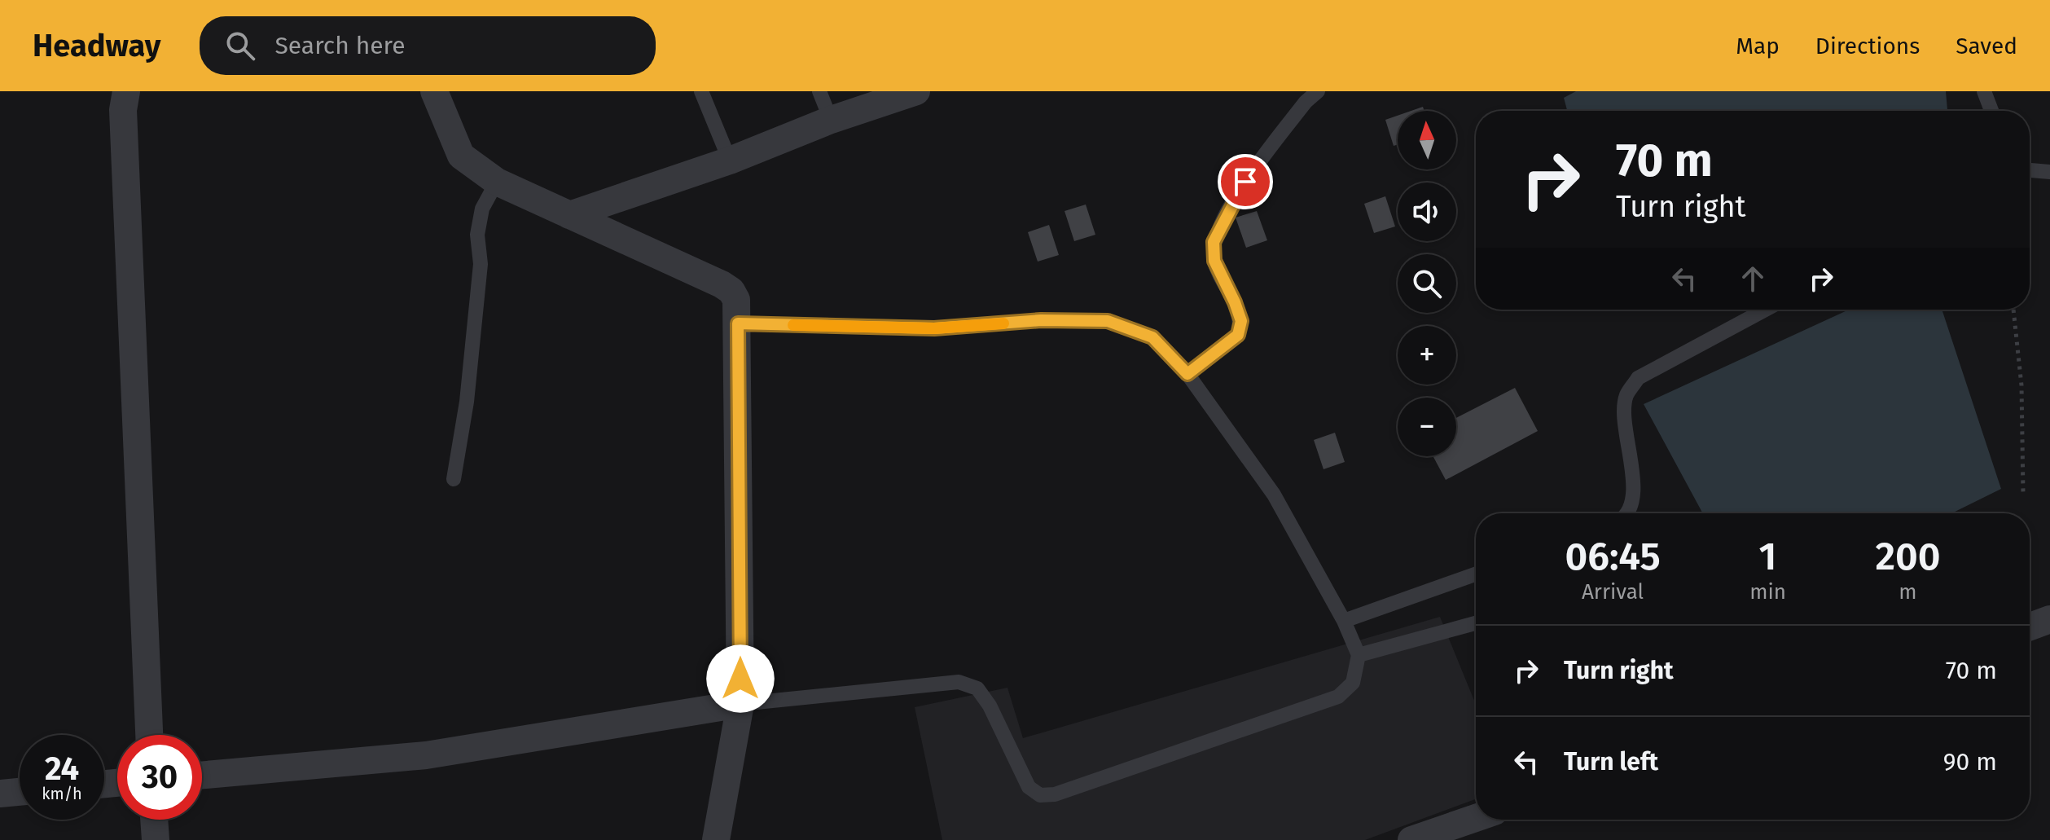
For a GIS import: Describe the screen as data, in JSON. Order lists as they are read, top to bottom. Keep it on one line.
{"north":"top","page":{"header":"Headway","search":"Search here","nav":["Map","Directions","Saved"],"map_buttons":["+","−"],"turn":["70 m","Turn right"],"eta":["06:45","Arrival","1","min","200","m"],"list":[{"name":"Turn right","value":"70 m"},{"name":"Turn left","value":"90 m"}],"speed":"24 km/h","limit":"30"}}
